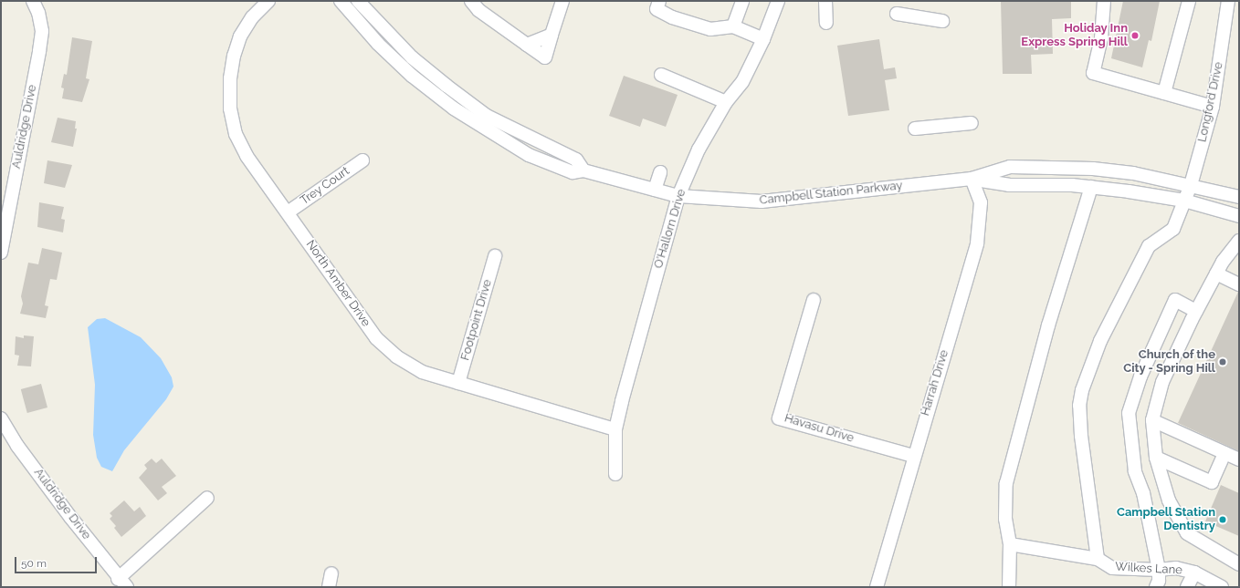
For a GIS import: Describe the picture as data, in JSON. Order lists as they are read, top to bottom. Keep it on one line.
{"streets":{"street":["Longford Drive","Auldridge Drive","Trey Court","Campbell Station Parkway","O'Hallorn Drive","North Amber Drive","Footpoint Drive","Harrah Drive","Havasu Drive","Wilkes Lane"]},"crossings":[["Longford Drive","Campbell Station Parkway"],["Longford Drive","Wilkes Lane"],["Trey Court","North Amber Drive"],["Campbell Station Parkway","O'Hallorn Drive"],["Campbell Station Parkway","Harrah Drive"],["O'Hallorn Drive","North Amber Drive"],["North Amber Drive","Footpoint Drive"],["Harrah Drive","Havasu Drive"]],"places":["Holiday Inn Express Spring Hill","Church of the City - Spring Hill","Campbell Station Dentistry"],"scale_bar":"50 m"}
